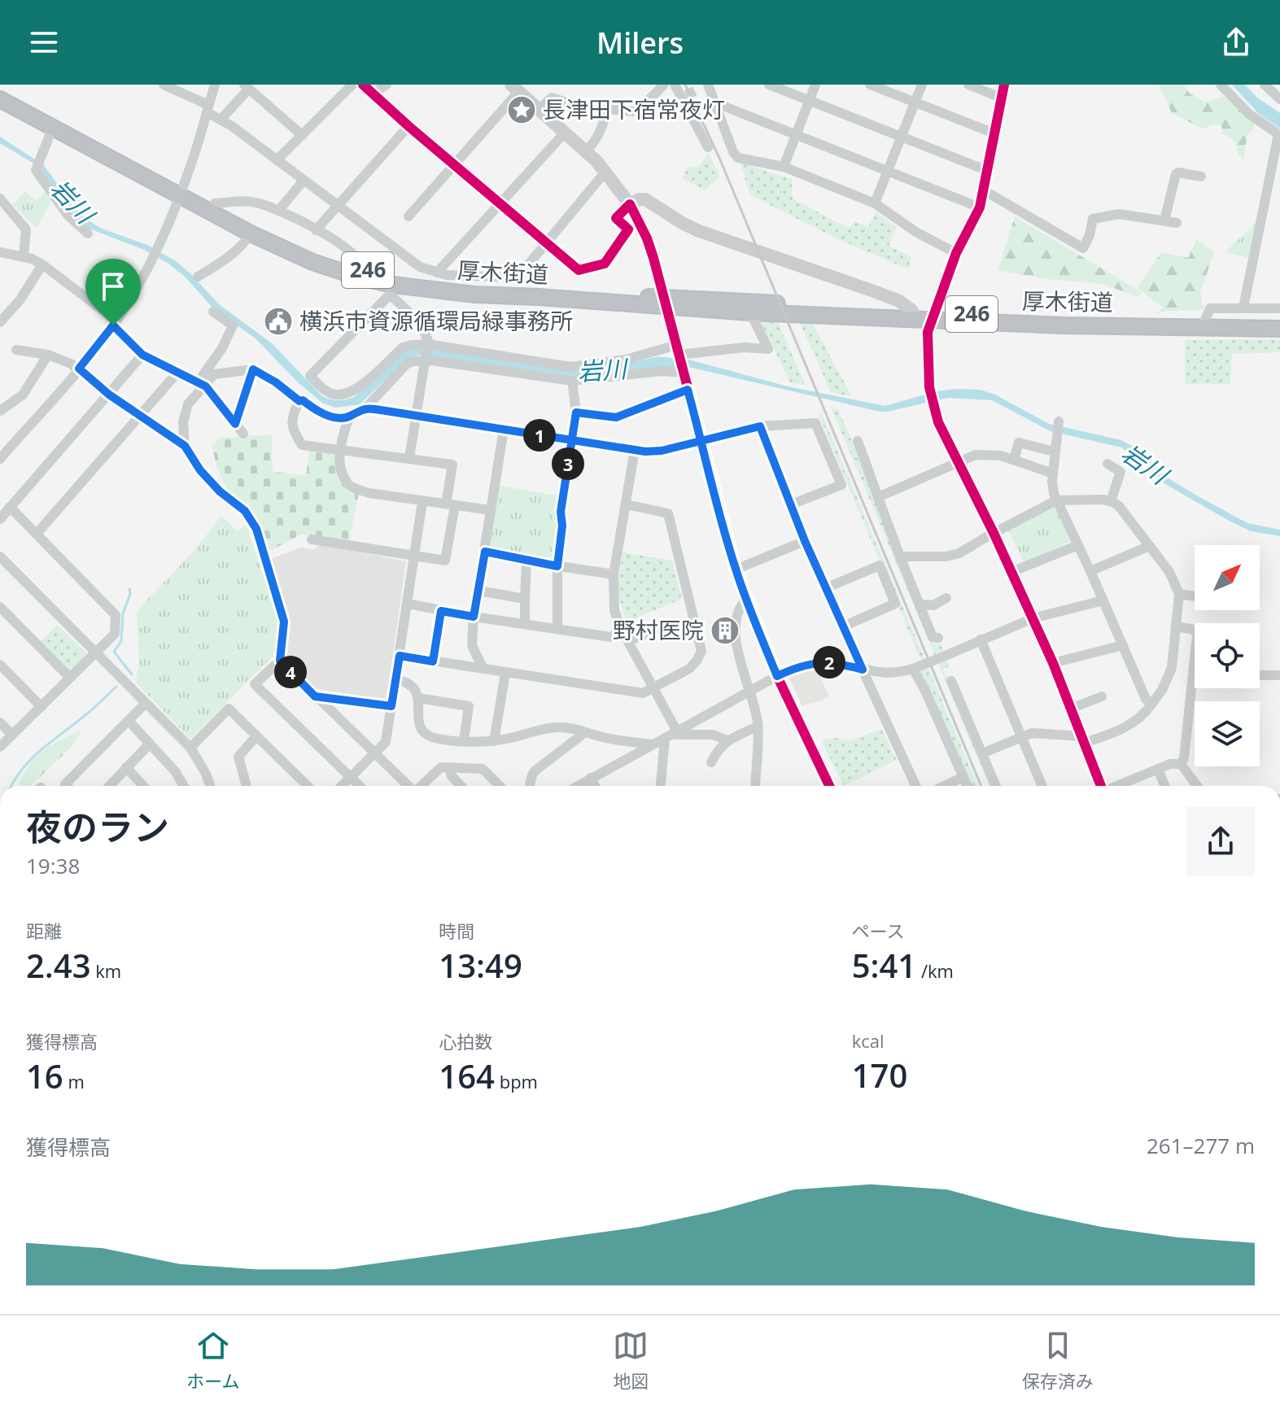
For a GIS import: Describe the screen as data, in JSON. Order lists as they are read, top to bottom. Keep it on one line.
{"streets":{"highway":["246","厚木街道"]},"water":["岩川"],"places":{"place":["長津田下宿常夜灯"],"public building":["横浜市資源循環局緑事務所"],"building":["野村医院"]},"north":"top right","page":{"header":"Milers","pins":["1","3","2","4"],"heading":["夜のラン","19:38"],"stats":[["距離","2.43 km"],["時間","13:49"],["ペース","5:41 /km"],["獲得標高","16 m"],["心拍数","164 bpm"],["kcal","170"]],"chart":["獲得標高","261–277 m"],"tabs":["ホーム","地図","保存済み"]}}
